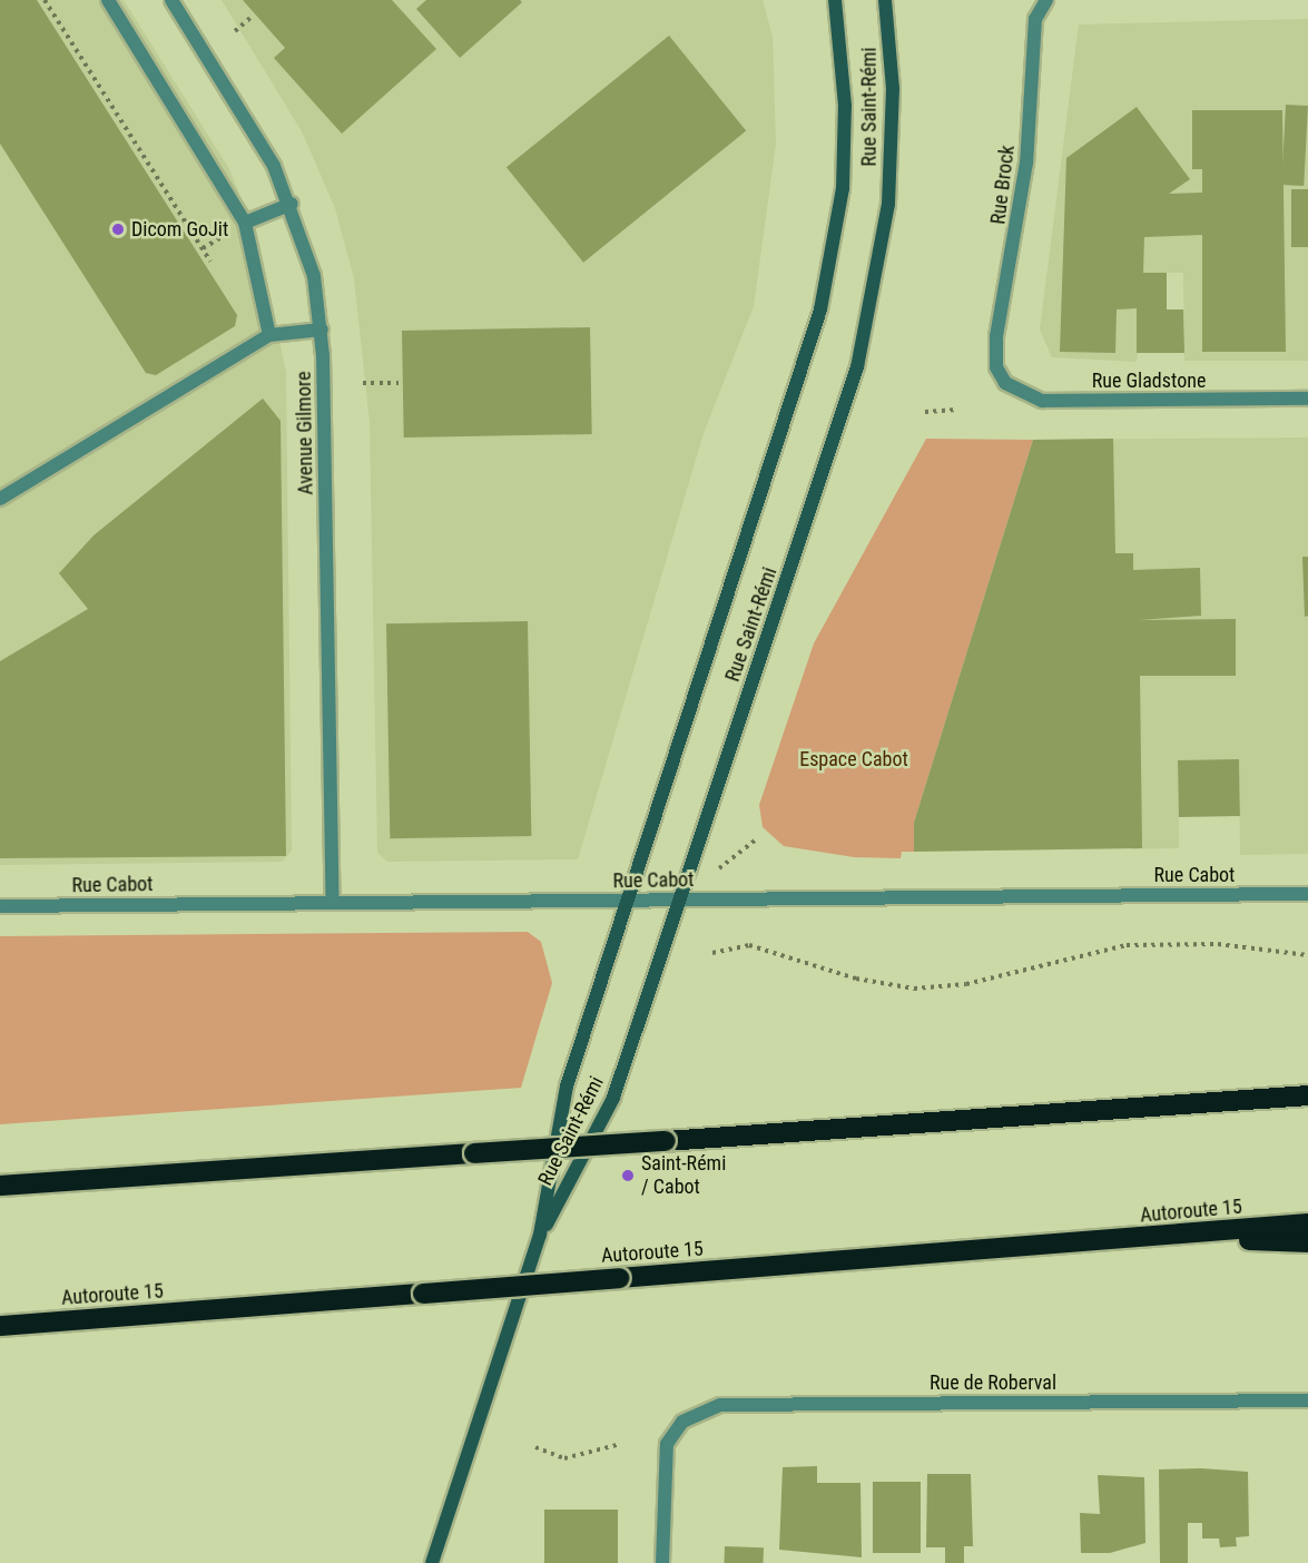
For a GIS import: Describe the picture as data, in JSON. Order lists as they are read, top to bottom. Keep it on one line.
{"streets":{"highway":["Autoroute 15"],"main road":["Rue Saint-Rémi"],"street":["Rue Brock","Rue Gladstone","Avenue Gilmore","Rue Cabot","Rue de Roberval"]},"crossings":[["Rue Saint-Rémi","Rue Cabot"],["Rue Brock","Rue Gladstone"],["Avenue Gilmore","Rue Cabot"]],"parks":["Espace Cabot"],"places":["Dicom GoJit","Saint-Rémi / Cabot"]}
